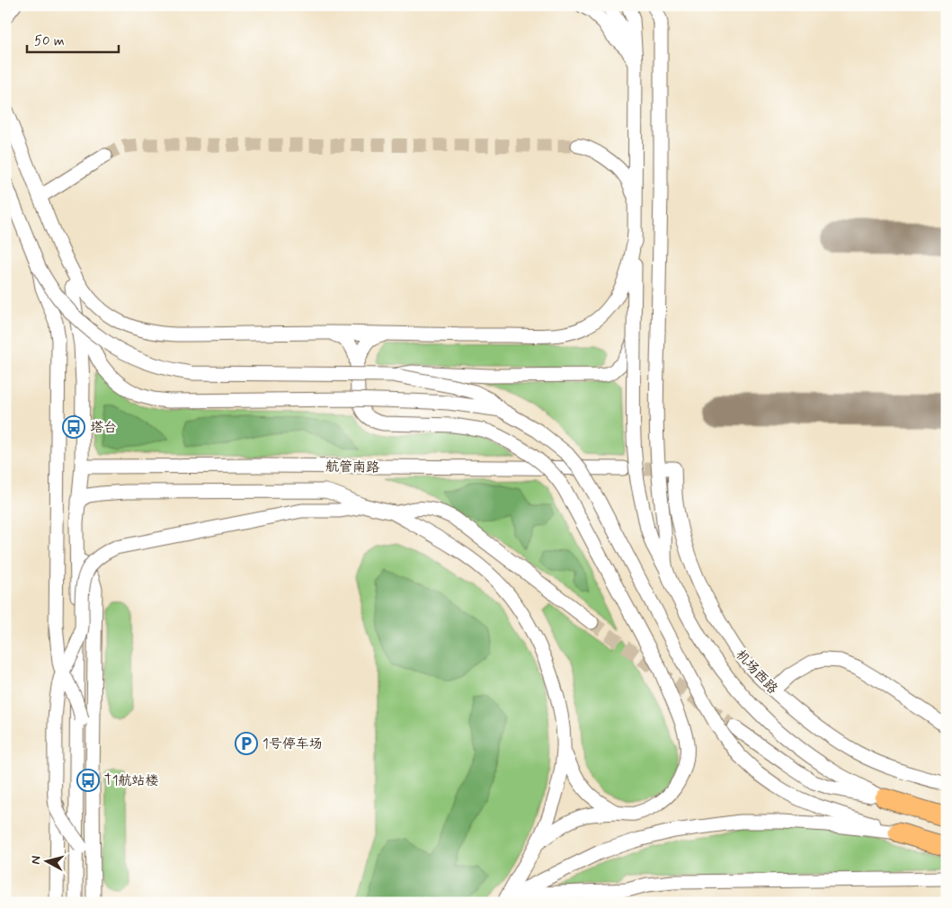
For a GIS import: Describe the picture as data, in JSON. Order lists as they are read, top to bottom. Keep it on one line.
{"streets":{"street":["航管南路","机场西路"]},"places":{"bus stop":["塔台","T1航站楼"],"parking":["1号停车场"]},"scale_bar":"50 m","north":"left"}
